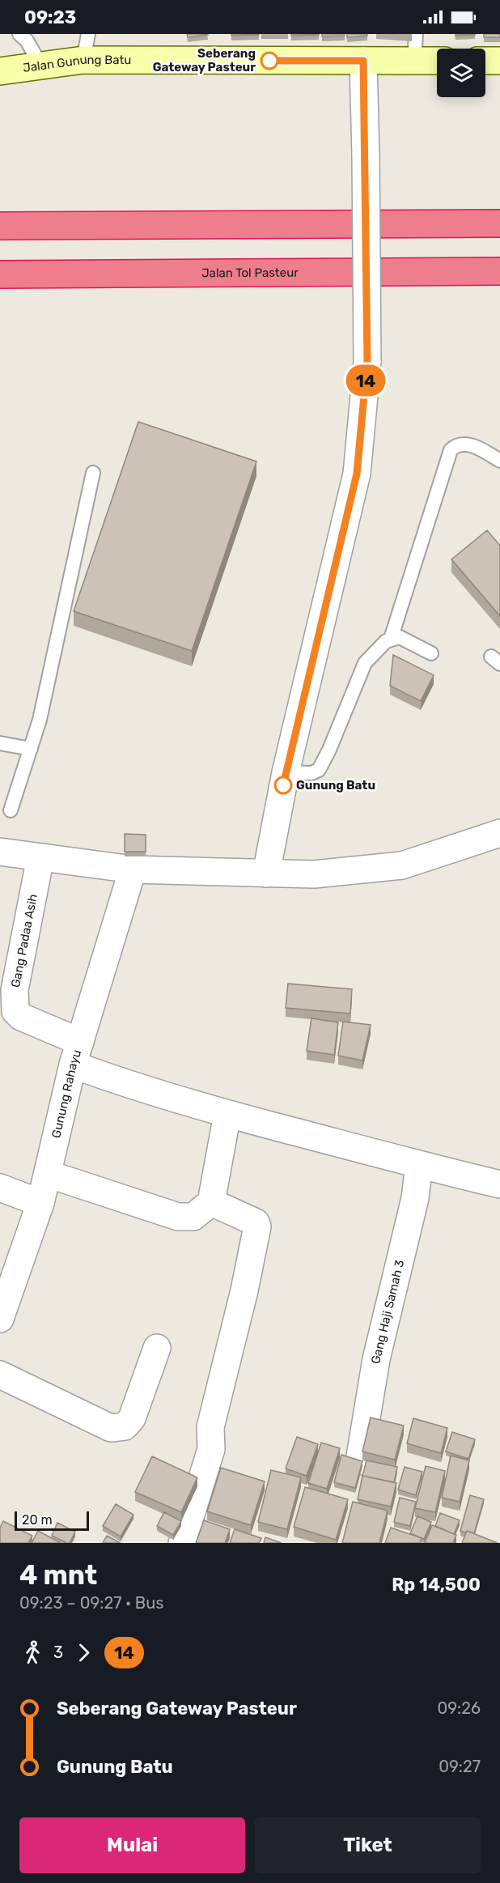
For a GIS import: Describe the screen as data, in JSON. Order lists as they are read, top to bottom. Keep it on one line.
{"streets":{"highway":["Jalan Tol Pasteur"],"main road":["Jalan Gunung Batu"],"street":["Gang Padaa Asih","Gunung Rahayu","Gang Haji Samah 3"]},"crossings":[["Gang Padaa Asih","Gunung Rahayu"]],"places":["Seberang Gateway Pasteur","Gunung Batu"],"lines":["bus line 14"],"scale_bar":"20 m","page":{"status":"09:23","on_map":"14","scale":"20 m","heading":["4 mnt","09:23 – 09:27 · Bus","Rp 14,500"],"legs":["3","14"],"list":[{"name":"Seberang Gateway Pasteur","value":"09:26"},{"name":"Gunung Batu","value":"09:27"}],"buttons":["Mulai","Tiket"]}}
